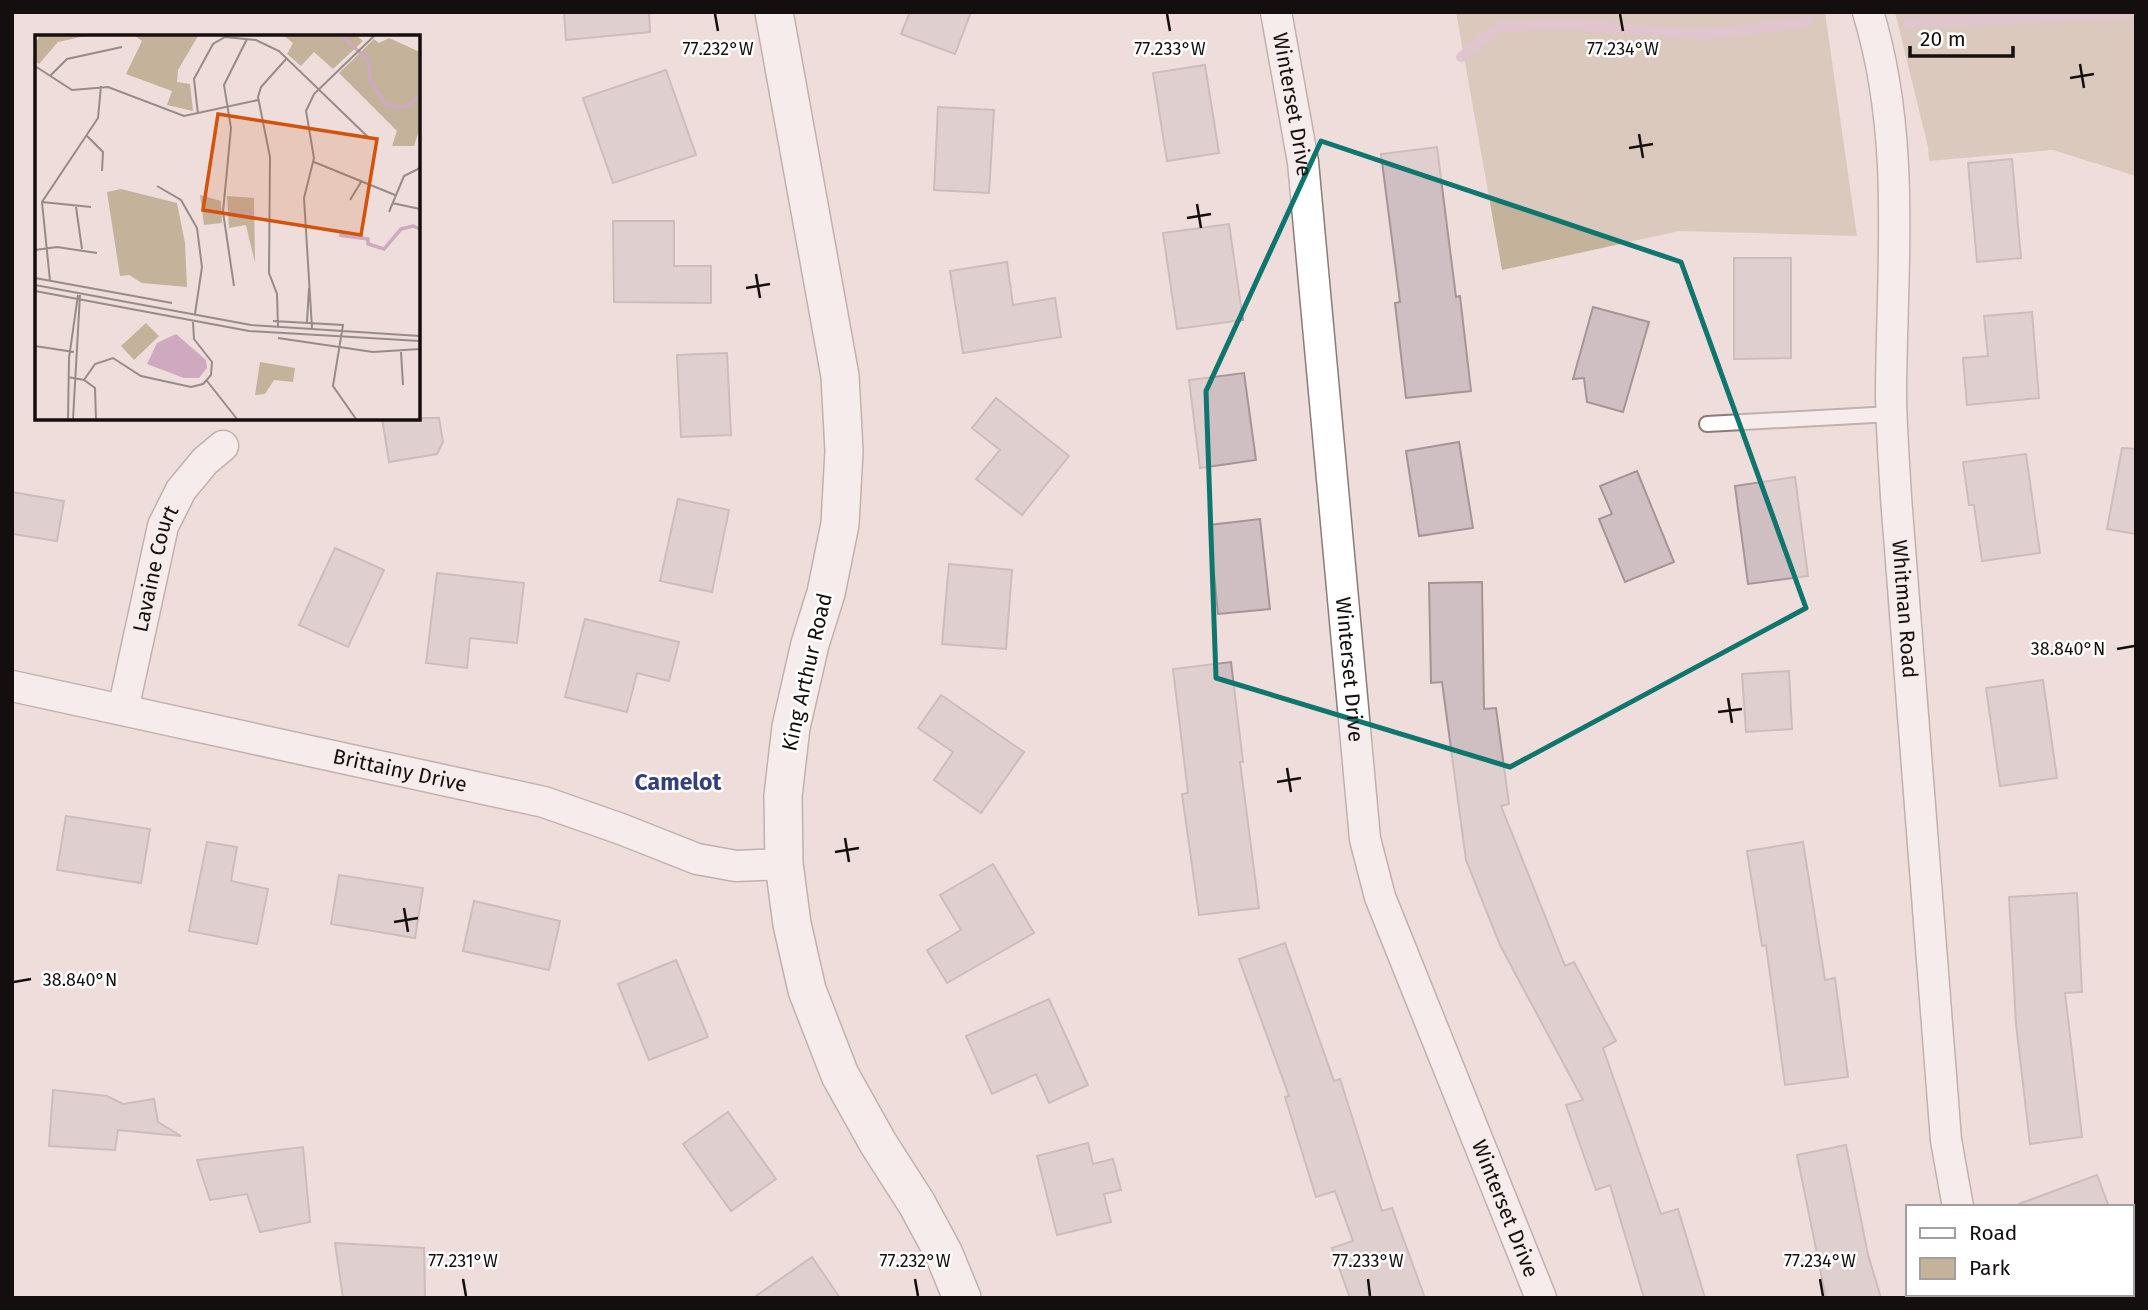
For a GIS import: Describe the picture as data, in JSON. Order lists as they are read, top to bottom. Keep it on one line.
{"streets":{"street":["Winterset Drive","Lavaine Court","Whitman Road","King Arthur Road","Brittainy Drive"]},"crossings":[["Lavaine Court","Brittainy Drive"],["King Arthur Road","Brittainy Drive"]],"districts":["Camelot"],"legend":["Road","Park"],"scale_bar":"20 m","coordinates":["77.232°W","77.233°W","77.234°W","38.840°N","77.231°W"]}
